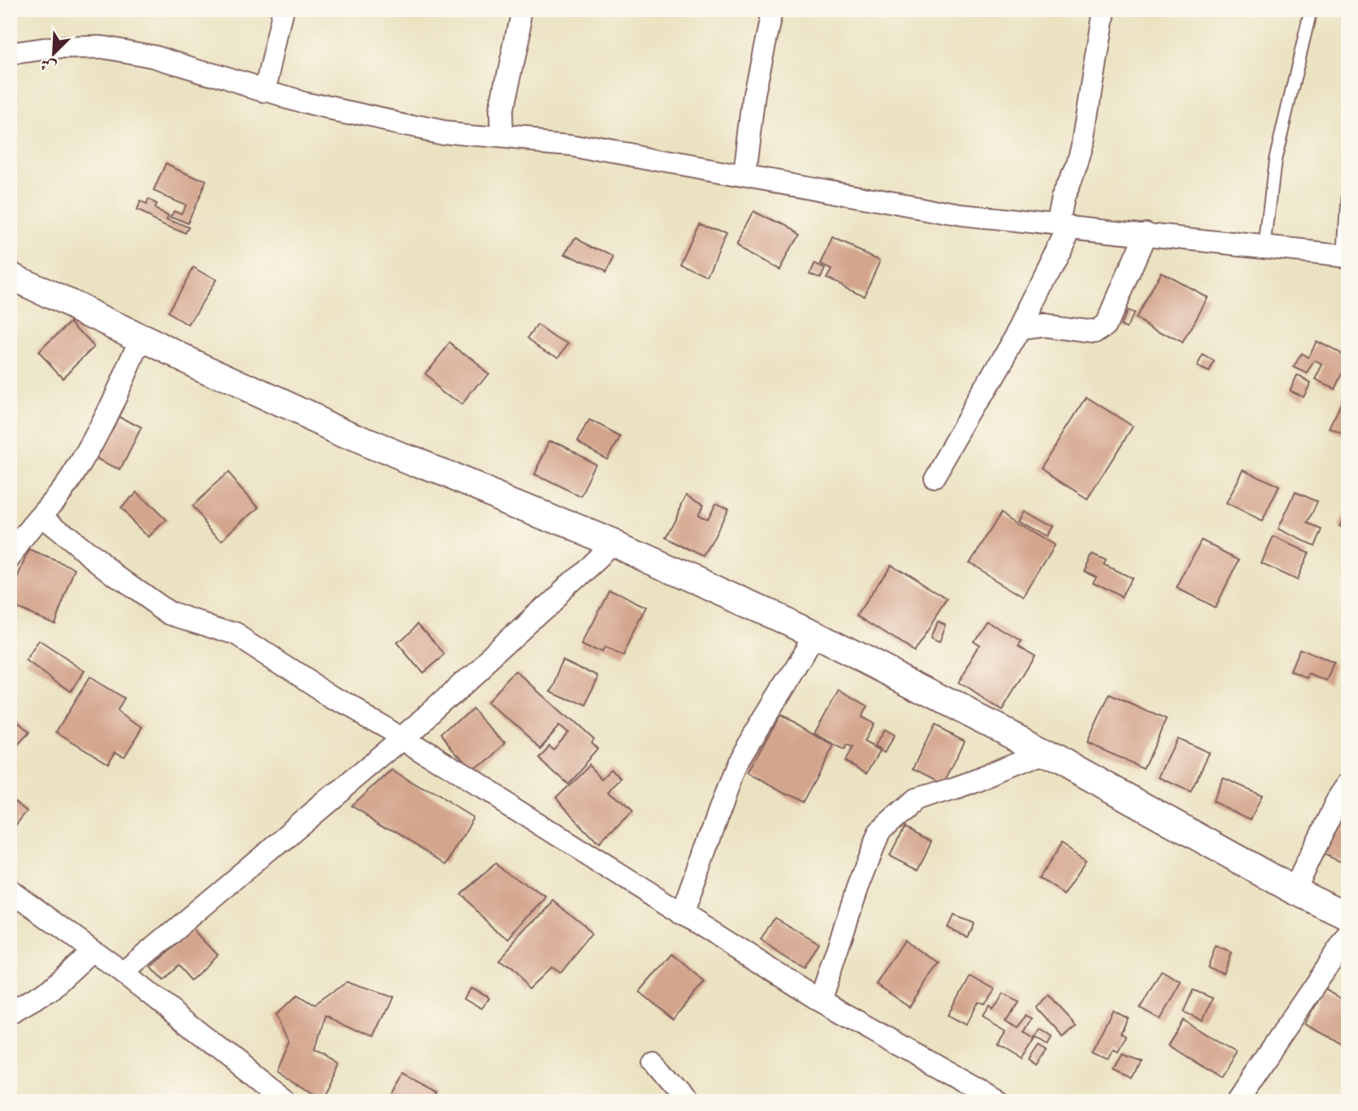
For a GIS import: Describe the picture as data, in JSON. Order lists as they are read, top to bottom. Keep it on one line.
{"north":"bottom left"}
